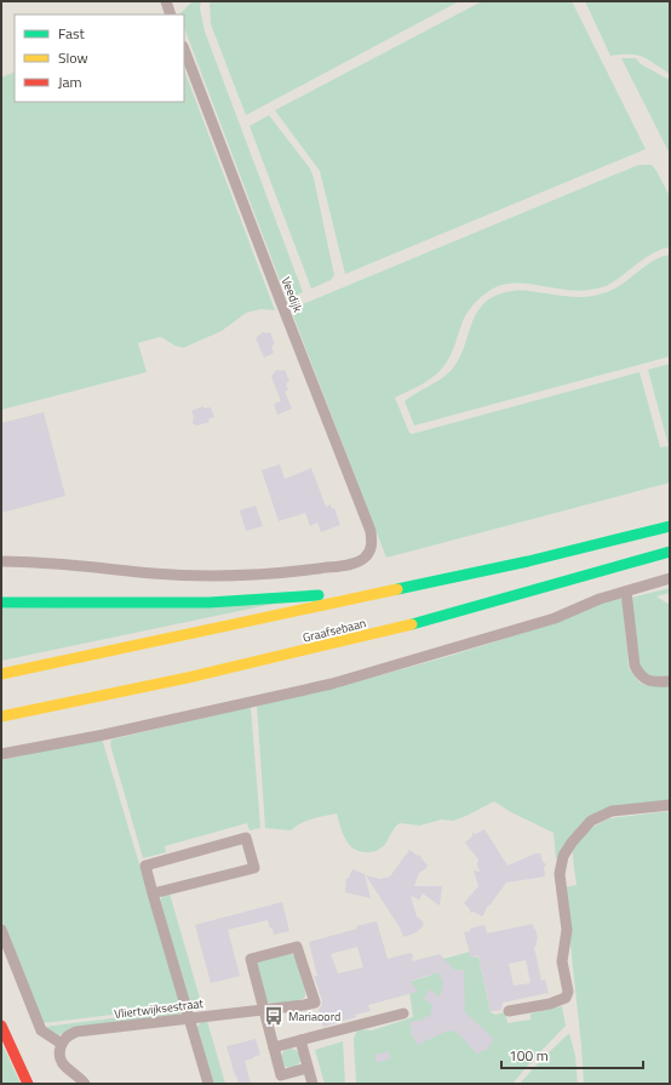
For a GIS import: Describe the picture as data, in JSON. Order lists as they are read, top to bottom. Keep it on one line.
{"streets":{"main road":["Graafsebaan"],"street":["Veedijk","Vliertwijksestraat"]},"places":{"bus stop":["Mariaoord"]},"legend":["Fast","Slow","Jam"],"scale_bar":"100 m"}
